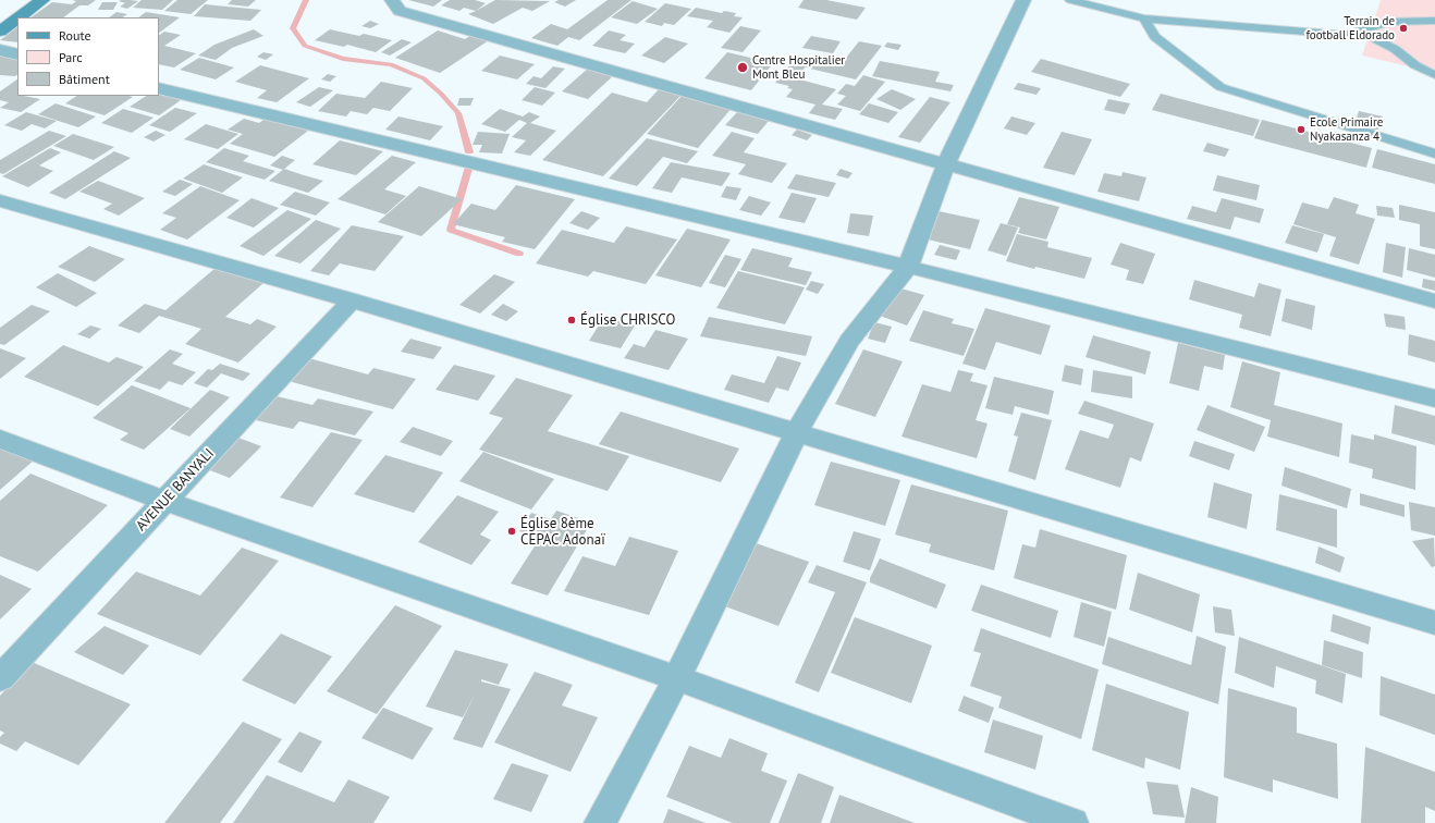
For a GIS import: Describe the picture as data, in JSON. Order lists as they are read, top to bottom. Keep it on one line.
{"streets":{"street":["AVENUE BANYALI"]},"places":["Terrain de football Eldorado","Centre Hospitalier Mont Bleu","Ecole Primaire Nyakasanza 4","Église CHRISCO","Église 8ème CEPAC Adonaï"],"legend":["Route","Parc","Bâtiment"]}
